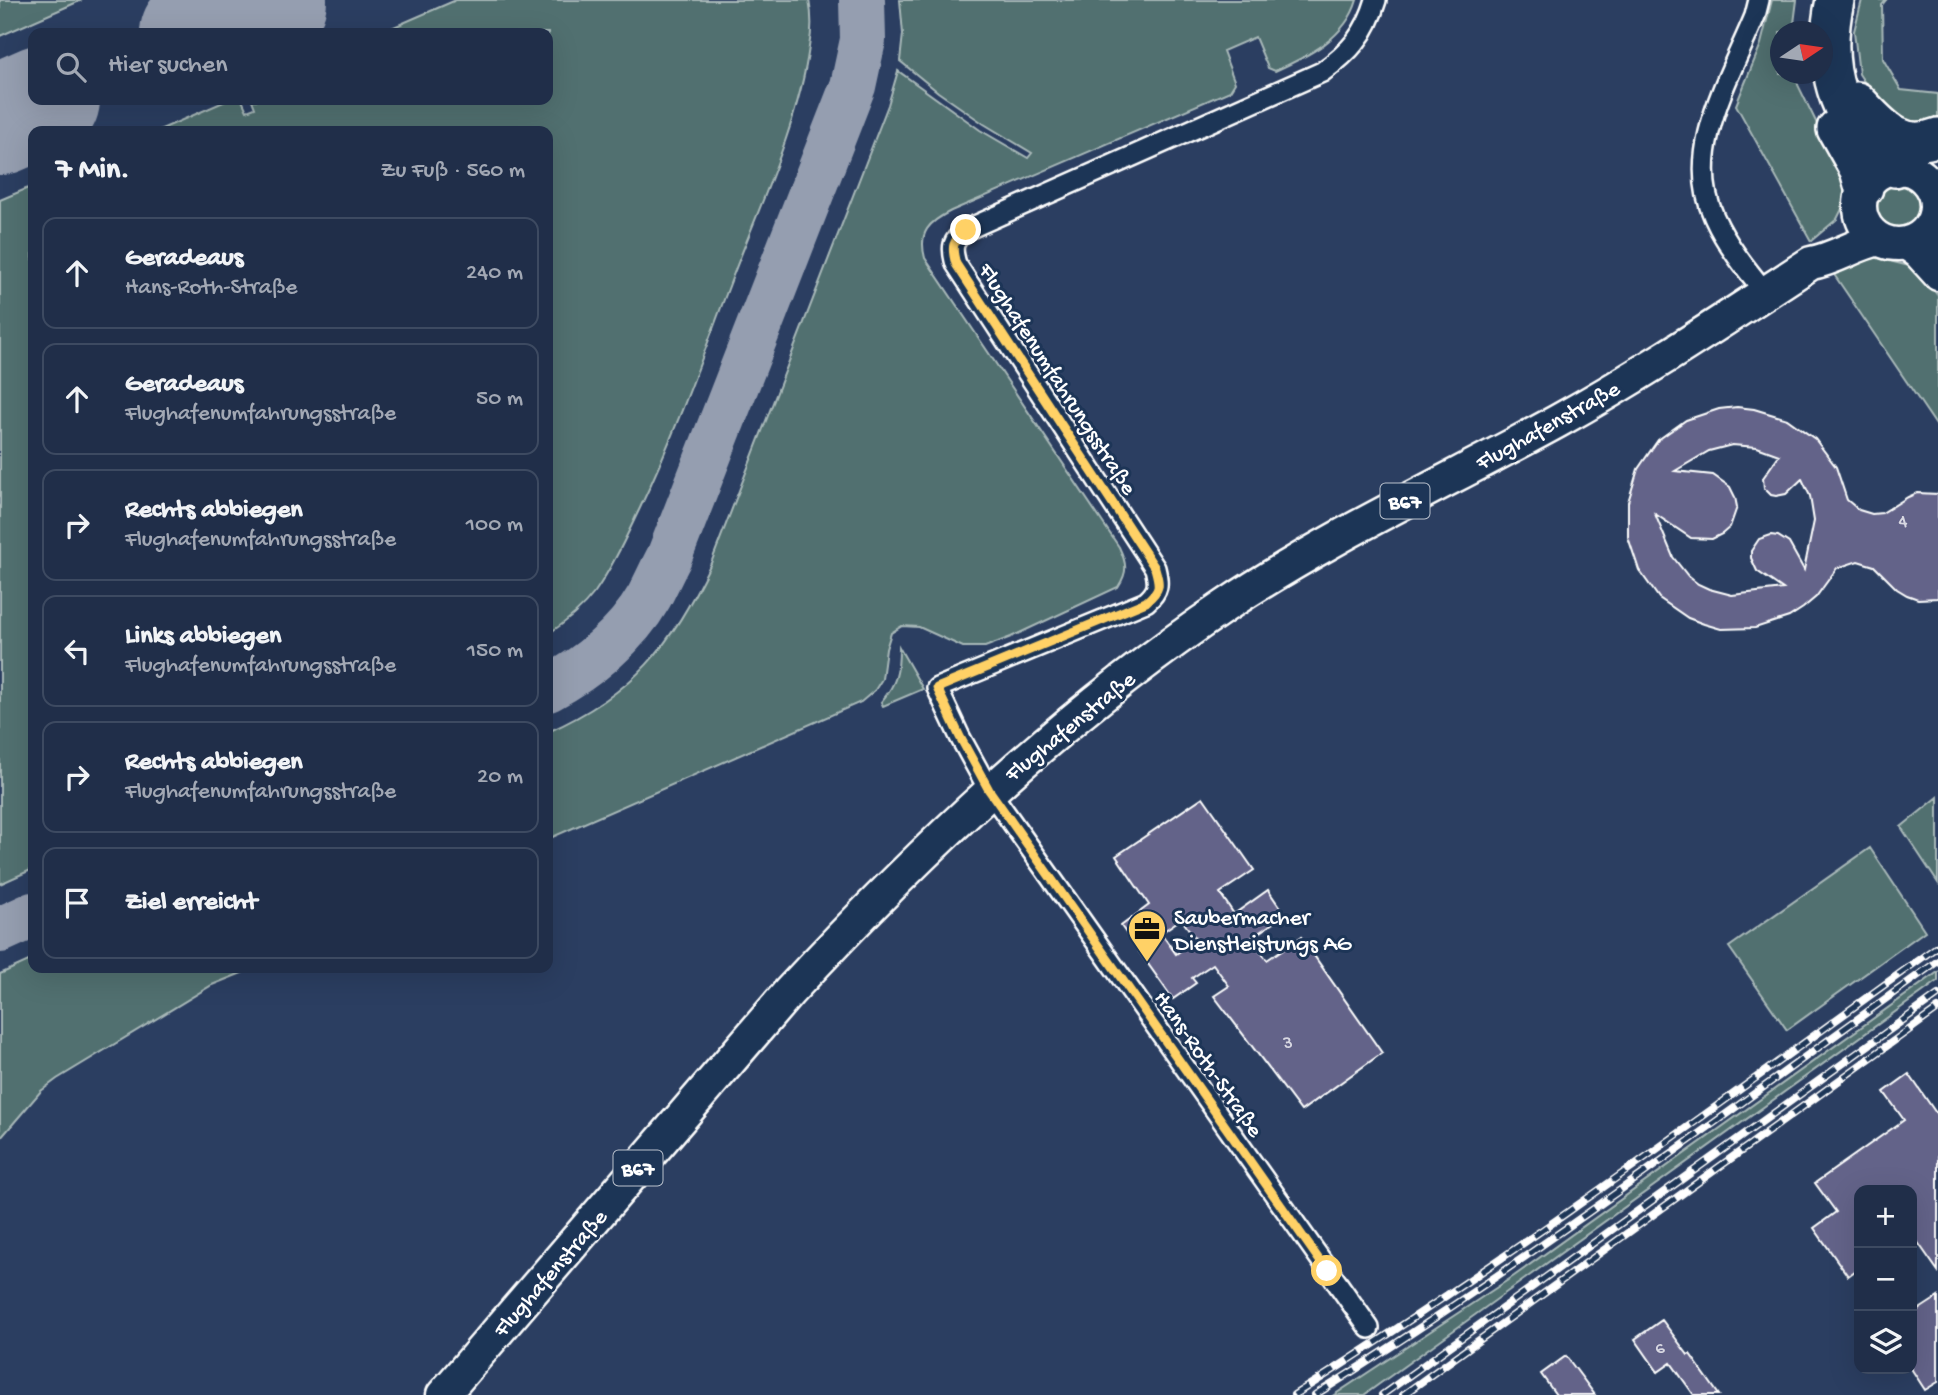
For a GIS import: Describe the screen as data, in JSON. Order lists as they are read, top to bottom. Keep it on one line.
{"streets":{"main road":["Flughafenstraße","B67"],"street":["Flughafenumfahrungsstraße","Hans-Roth-Straße"]},"crossings":[["Flughafenumfahrungsstraße","Flughafenstraße"],["Flughafenumfahrungsstraße","Hans-Roth-Straße"],["Flughafenstraße","Hans-Roth-Straße"]],"places":{"office":["Saubermacher Dienstleistungs AG"]},"house_numbers":["4","3","6"],"north":"right","page":{"search":"Hier suchen","heading":["7 Min.","Zu Fuß · 560 m"],"list":[["Geradeaus","Hans-Roth-Straße","240 m"],["Geradeaus","Flughafenumfahrungsstraße","50 m"],["Rechts abbiegen","Flughafenumfahrungsstraße","100 m"],["Links abbiegen","Flughafenumfahrungsstraße","150 m"],["Rechts abbiegen","Flughafenumfahrungsstraße","20 m"],"Ziel erreicht"],"map_buttons":["+","−"]}}
